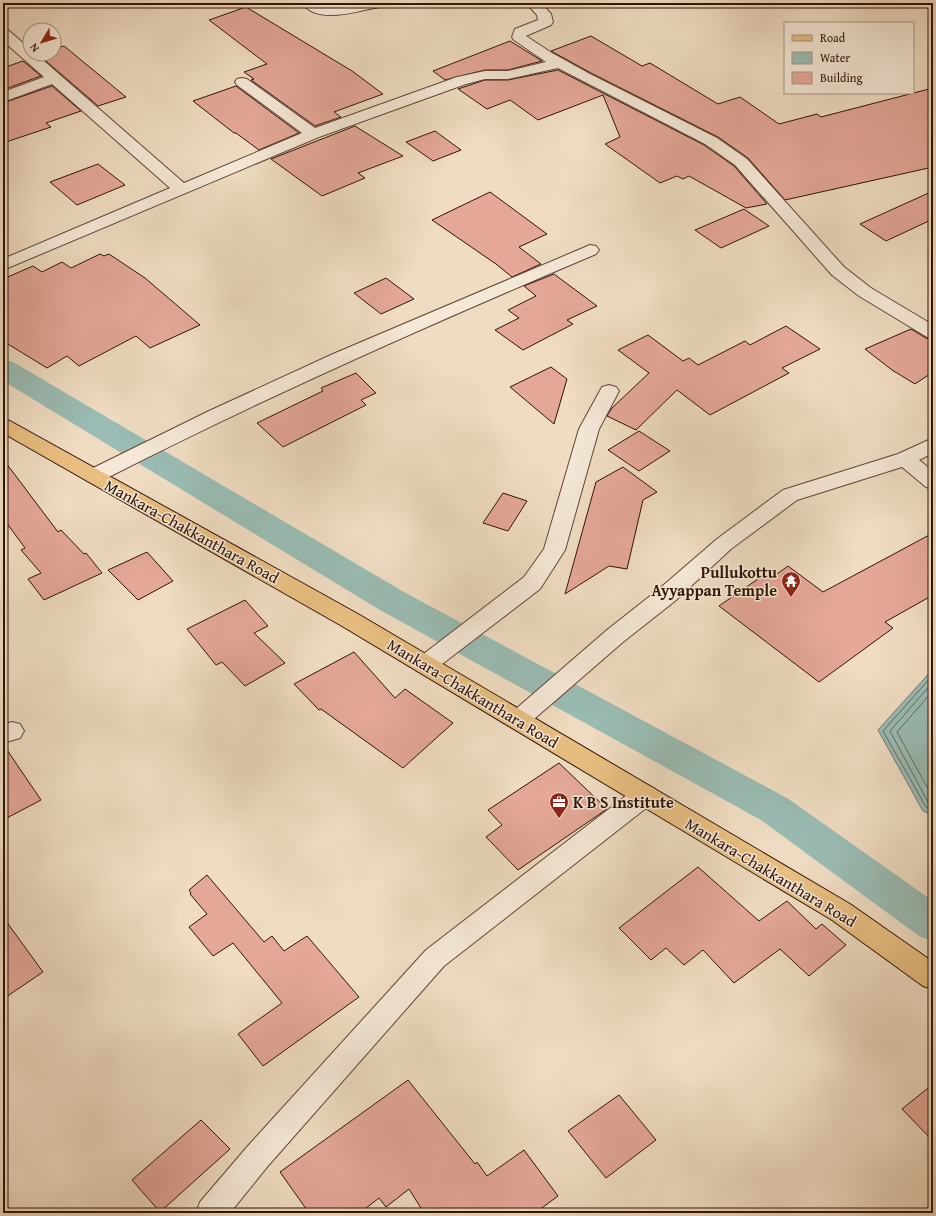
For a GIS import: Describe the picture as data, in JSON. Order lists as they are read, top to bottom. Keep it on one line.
{"streets":{"main road":["Mankara-Chakkanthara Road"]},"places":{"temple":["Pullukottu Ayyappan Temple"],"office":["K B S Institute"]},"legend":["Road","Water","Building"],"north":"bottom left"}
